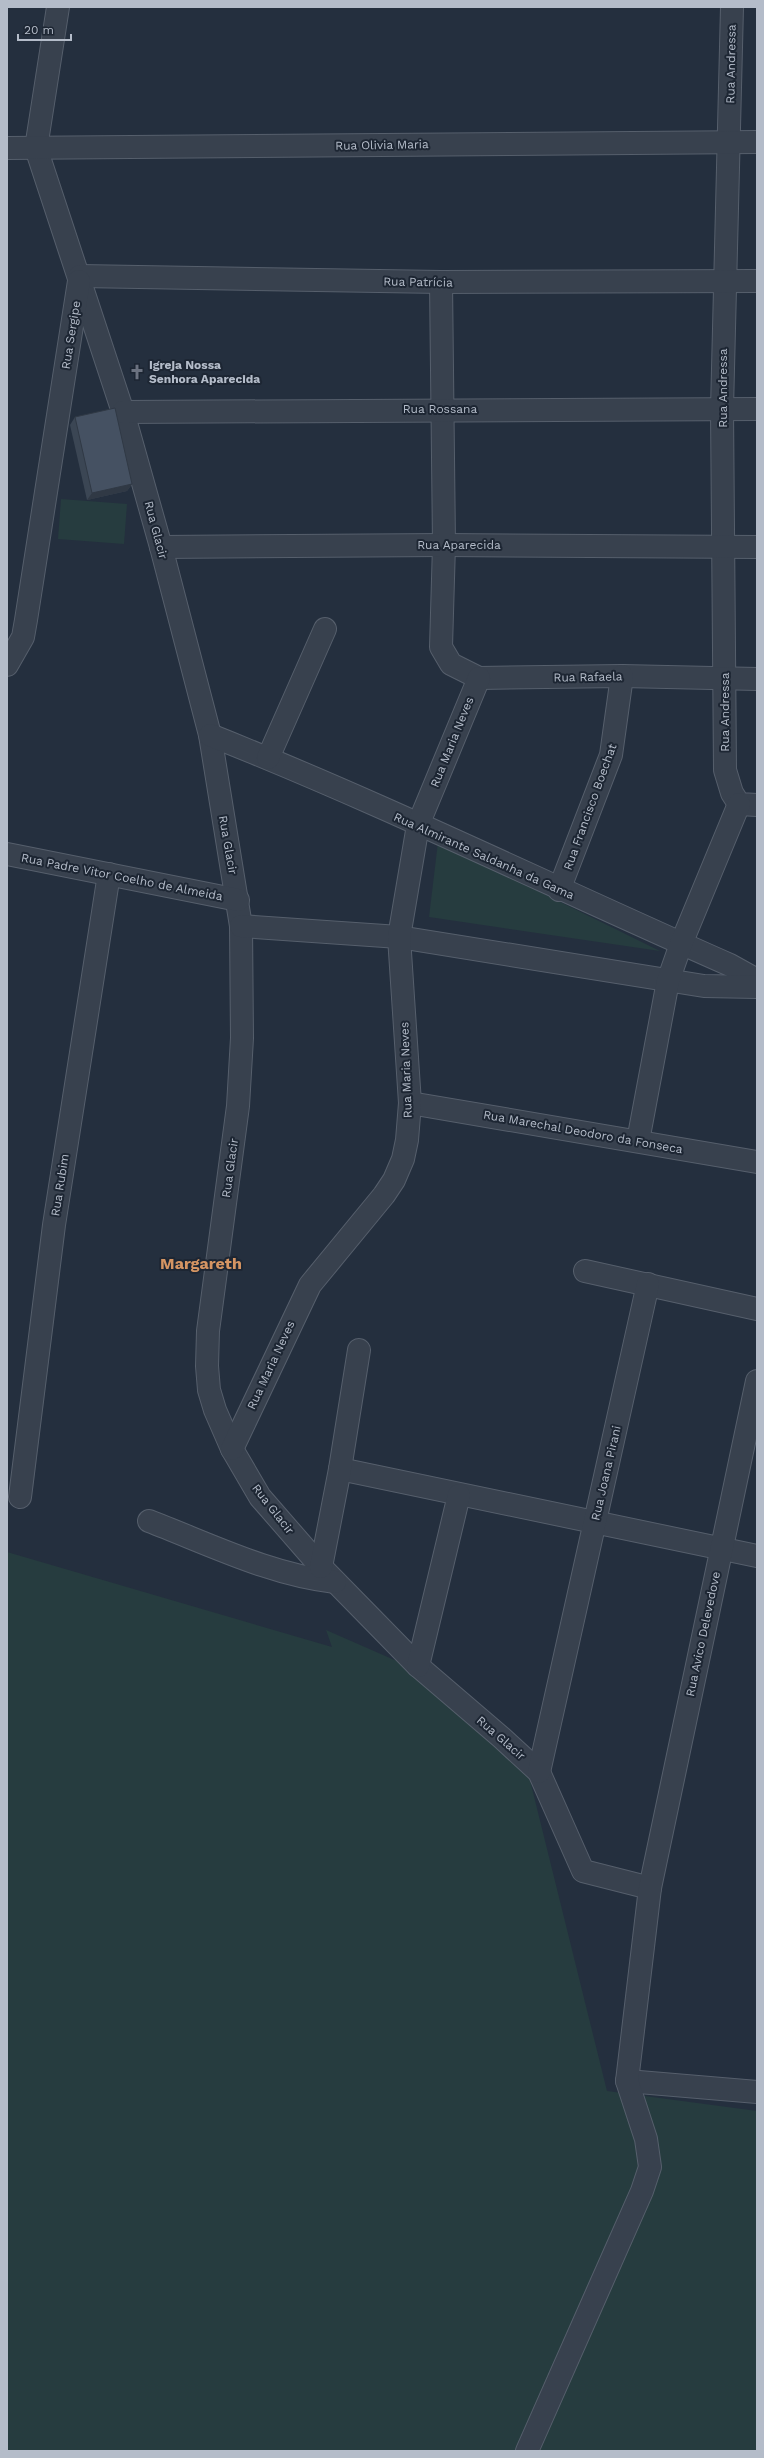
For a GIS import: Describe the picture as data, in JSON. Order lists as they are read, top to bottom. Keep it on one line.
{"streets":{"street":["Rua Andressa","Rua Olivia Maria","Rua Patrícia","Rua Sergipe","Rua Rossana","Rua Glacir","Rua Aparecida","Rua Rafaela","Rua Maria Neves","Rua Francisco Boechat","Rua Almirante Saldanha da Gama","Rua Padre Vitor Coelho de Almeida","Rua Marechal Deodoro da Fonseca","Rua Rubim","Rua Joana Pirani","Rua Avico Delevedove"]},"crossings":[["Rua Andressa","Rua Olivia Maria"],["Rua Andressa","Rua Patrícia"],["Rua Andressa","Rua Rossana"],["Rua Andressa","Rua Aparecida"],["Rua Andressa","Rua Rafaela"],["Rua Olivia Maria","Rua Sergipe"],["Rua Patrícia","Rua Sergipe"],["Rua Patrícia","Rua Glacir"],["Rua Sergipe","Rua Glacir"],["Rua Rossana","Rua Glacir"],["Rua Glacir","Rua Aparecida"],["Rua Glacir","Rua Maria Neves"],["Rua Glacir","Rua Almirante Saldanha da Gama"],["Rua Glacir","Rua Padre Vitor Coelho de Almeida"],["Rua Glacir","Rua Joana Pirani"],["Rua Glacir","Rua Avico Delevedove"],["Rua Rafaela","Rua Maria Neves"],["Rua Rafaela","Rua Francisco Boechat"],["Rua Maria Neves","Rua Almirante Saldanha da Gama"],["Rua Maria Neves","Rua Marechal Deodoro da Fonseca"],["Rua Francisco Boechat","Rua Almirante Saldanha da Gama"],["Rua Padre Vitor Coelho de Almeida","Rua Rubim"]],"districts":["Margareth"],"places":{"church":["Igreja Nossa Senhora Aparecida"]},"scale_bar":"20 m"}
